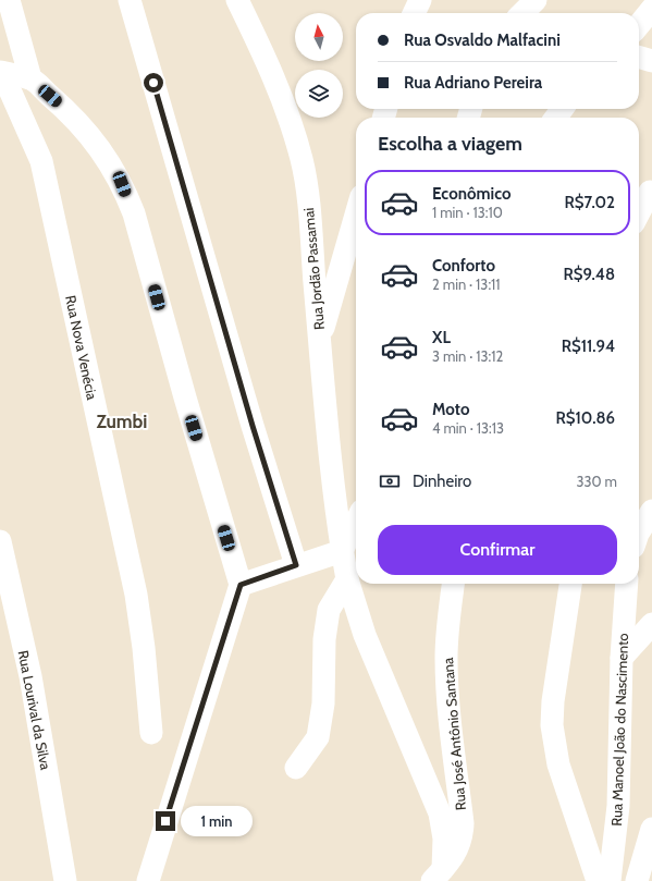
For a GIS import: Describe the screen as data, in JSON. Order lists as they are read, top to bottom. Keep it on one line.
{"streets":{"street":["Rua Jordão Passamai","Rua Nova Venécia","Rua Lourival da Silva","Rua Manoel João do Nascimento","Rua José Antônio Santana"]},"crossings":[["Rua Jordão Passamai","Rua José Antônio Santana"]],"districts":["Zumbi"],"north":"top","page":{"banner":["Rua Osvaldo Malfacini","Rua Adriano Pereira"],"heading":"Escolha a viagem","list":[{"name":"Econômico","note":"1 min · 13:10","value":"R$7.02"},{"name":"Conforto","note":"2 min · 13:11","value":"R$9.48"},{"name":"XL","note":"3 min · 13:12","value":"R$11.94"},{"name":"Moto","note":"4 min · 13:13","value":"R$10.86"}],"pay":["Dinheiro","330 m"],"buttons":"Confirmar","bubble":"1 min"}}
